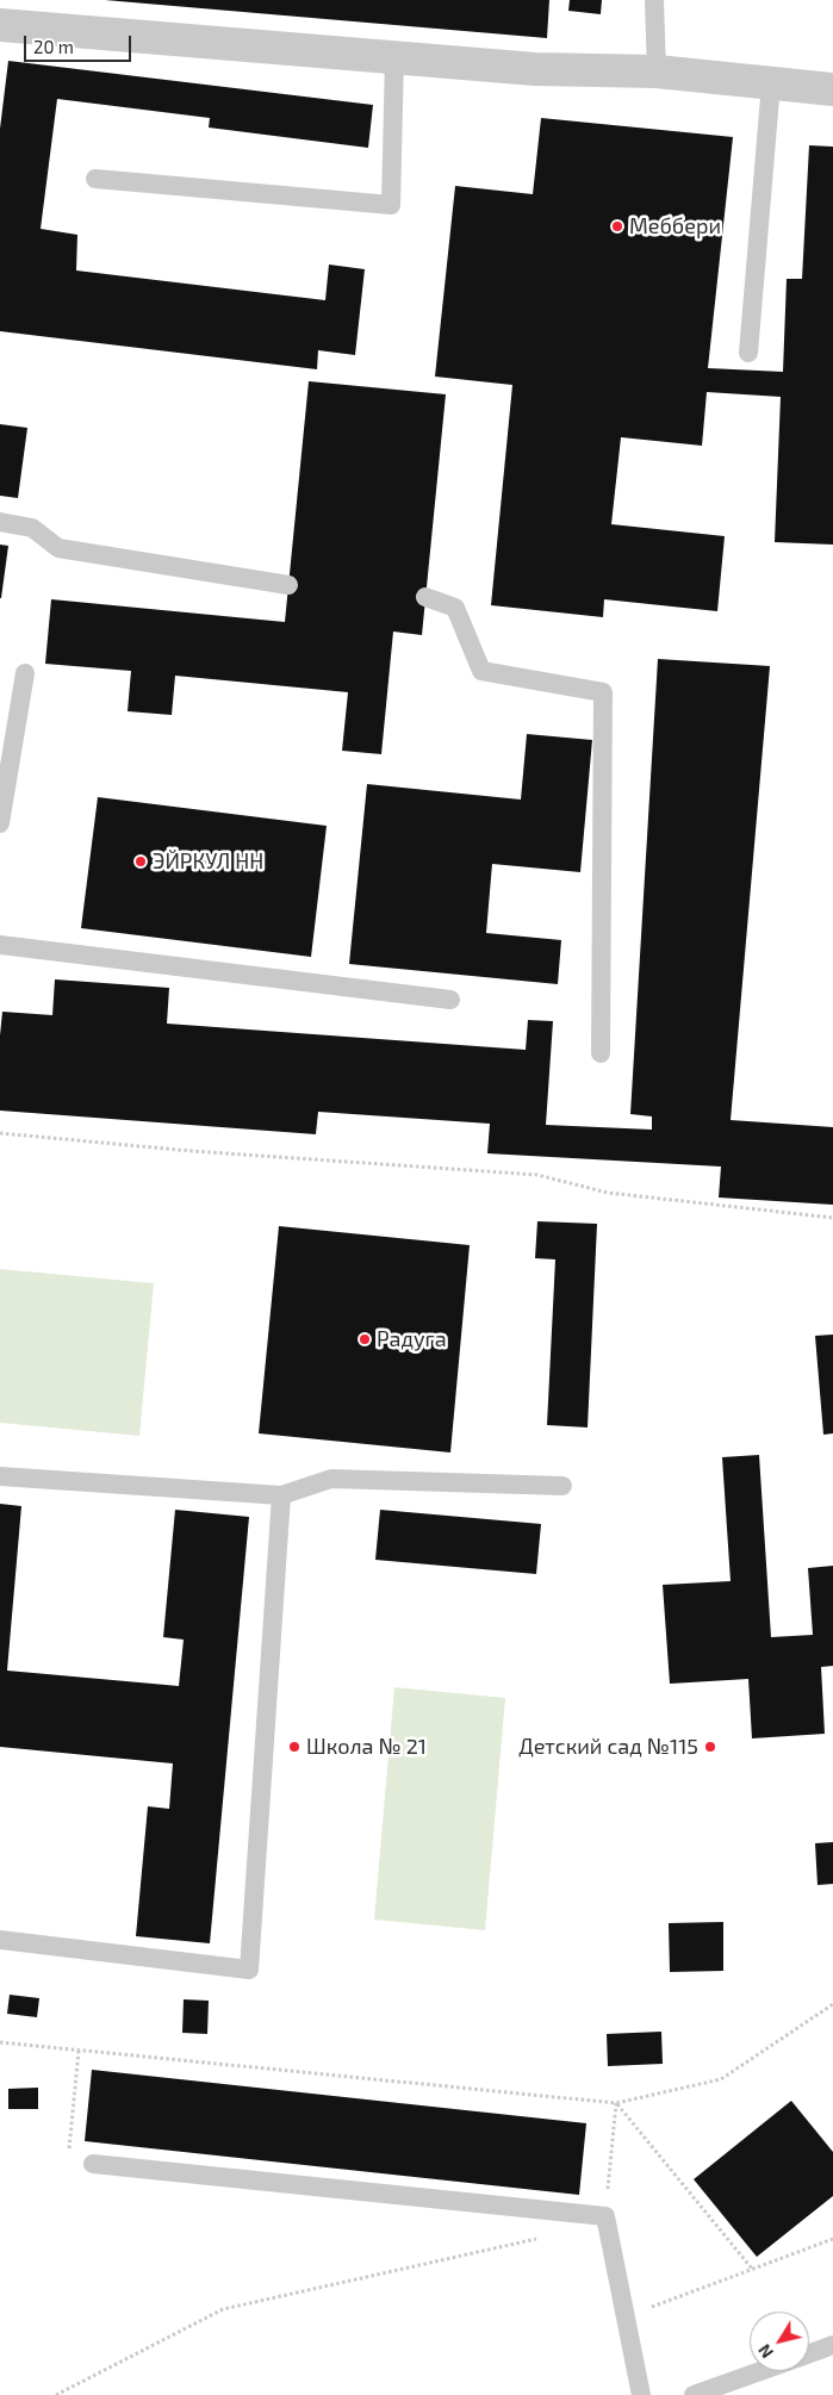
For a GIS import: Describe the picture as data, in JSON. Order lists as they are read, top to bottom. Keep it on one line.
{"places":["Меббери","ЭЙРКУЛ НН","Радуга","Школа № 21","Детский сад №115"],"scale_bar":"20 m","north":"bottom left"}
